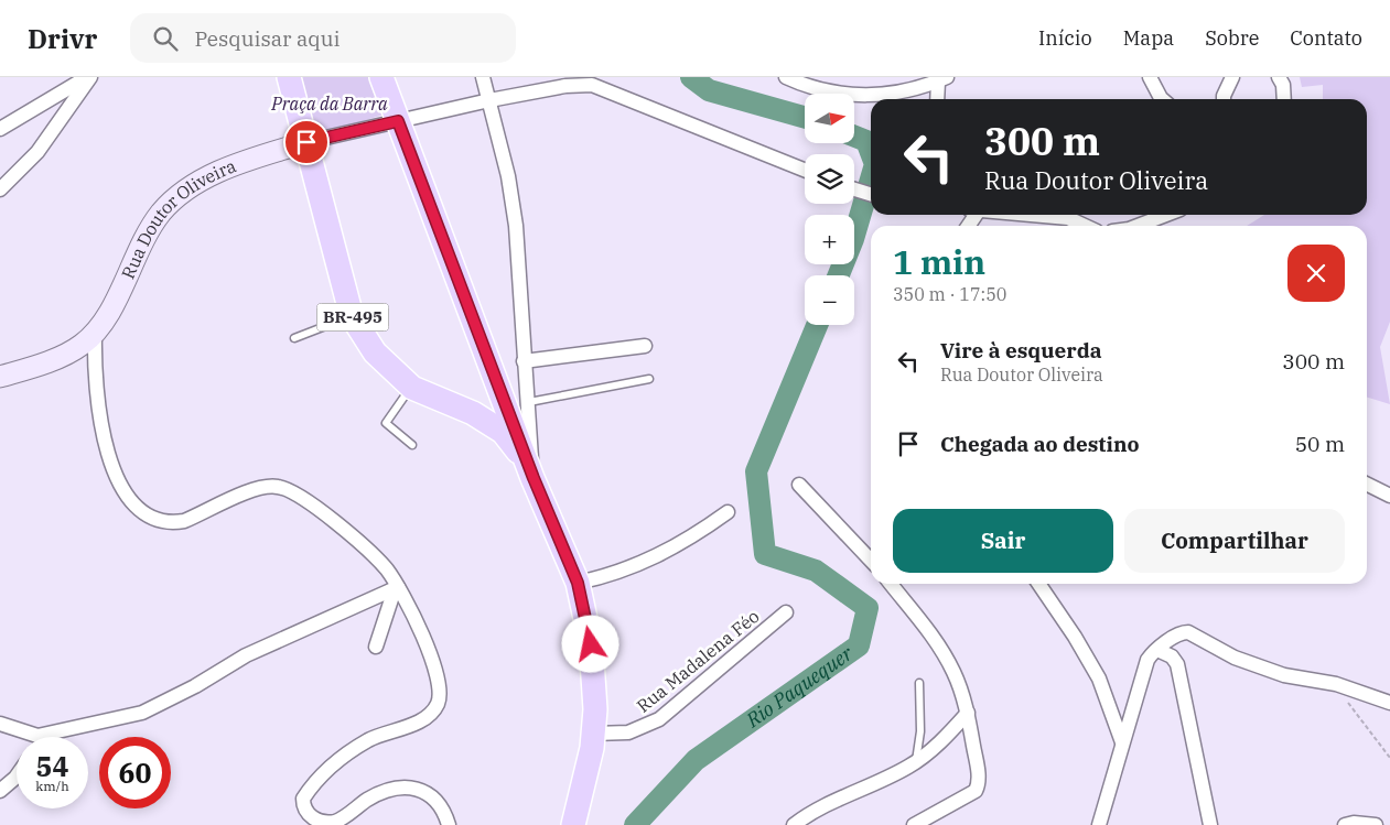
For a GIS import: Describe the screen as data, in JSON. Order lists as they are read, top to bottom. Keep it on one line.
{"streets":{"main road":["Rua Doutor Oliveira","BR-495"],"street":["Rua Madalena Féo"]},"crossings":[["Rua Doutor Oliveira","BR-495"],["BR-495","Rua Madalena Féo"]],"water":["Rio Paquequer"],"parks":["Praça da Barra"],"north":"right","page":{"header":"Drivr","search":"Pesquisar aqui","nav":["Início","Mapa","Sobre","Contato"],"map_buttons":["+","−"],"turn":["300 m","Rua Doutor Oliveira"],"heading":["1 min","350 m · 17:50"],"list":[{"name":"Vire à esquerda","note":"Rua Doutor Oliveira","value":"300 m"},{"name":"Chegada ao destino","value":"50 m"}],"buttons":["Sair","Compartilhar"],"speed":"54 km/h","limit":"60"}}
